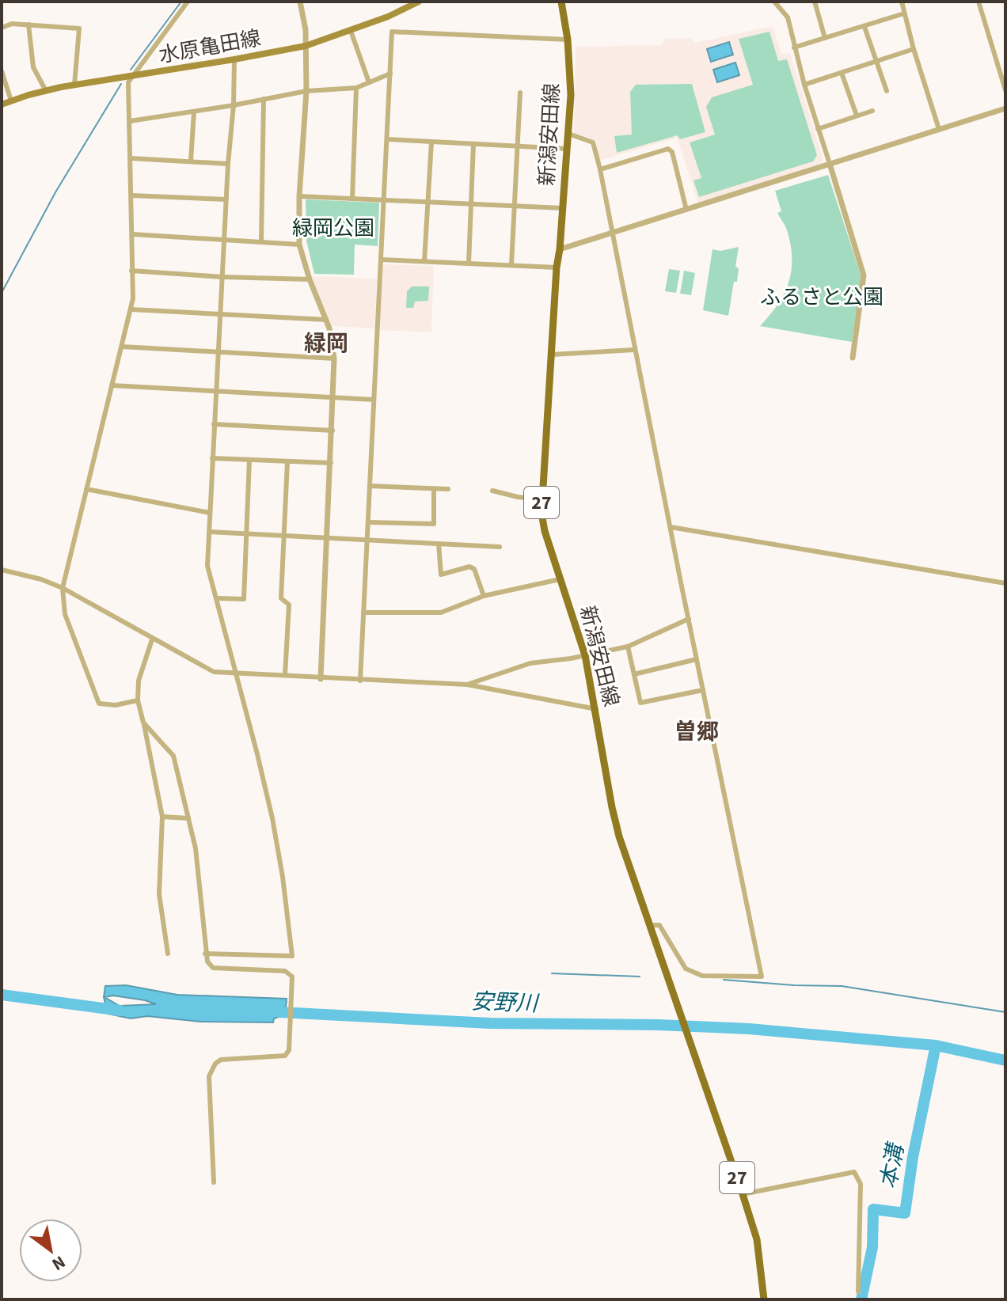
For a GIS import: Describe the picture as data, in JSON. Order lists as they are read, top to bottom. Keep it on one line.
{"streets":{"main road":["水原亀田線","新潟安田線","27"]},"districts":["緑岡","曽郷"],"water":["安野川","本溝"],"parks":["緑岡公園","ふるさと公園"],"north":"bottom right"}
